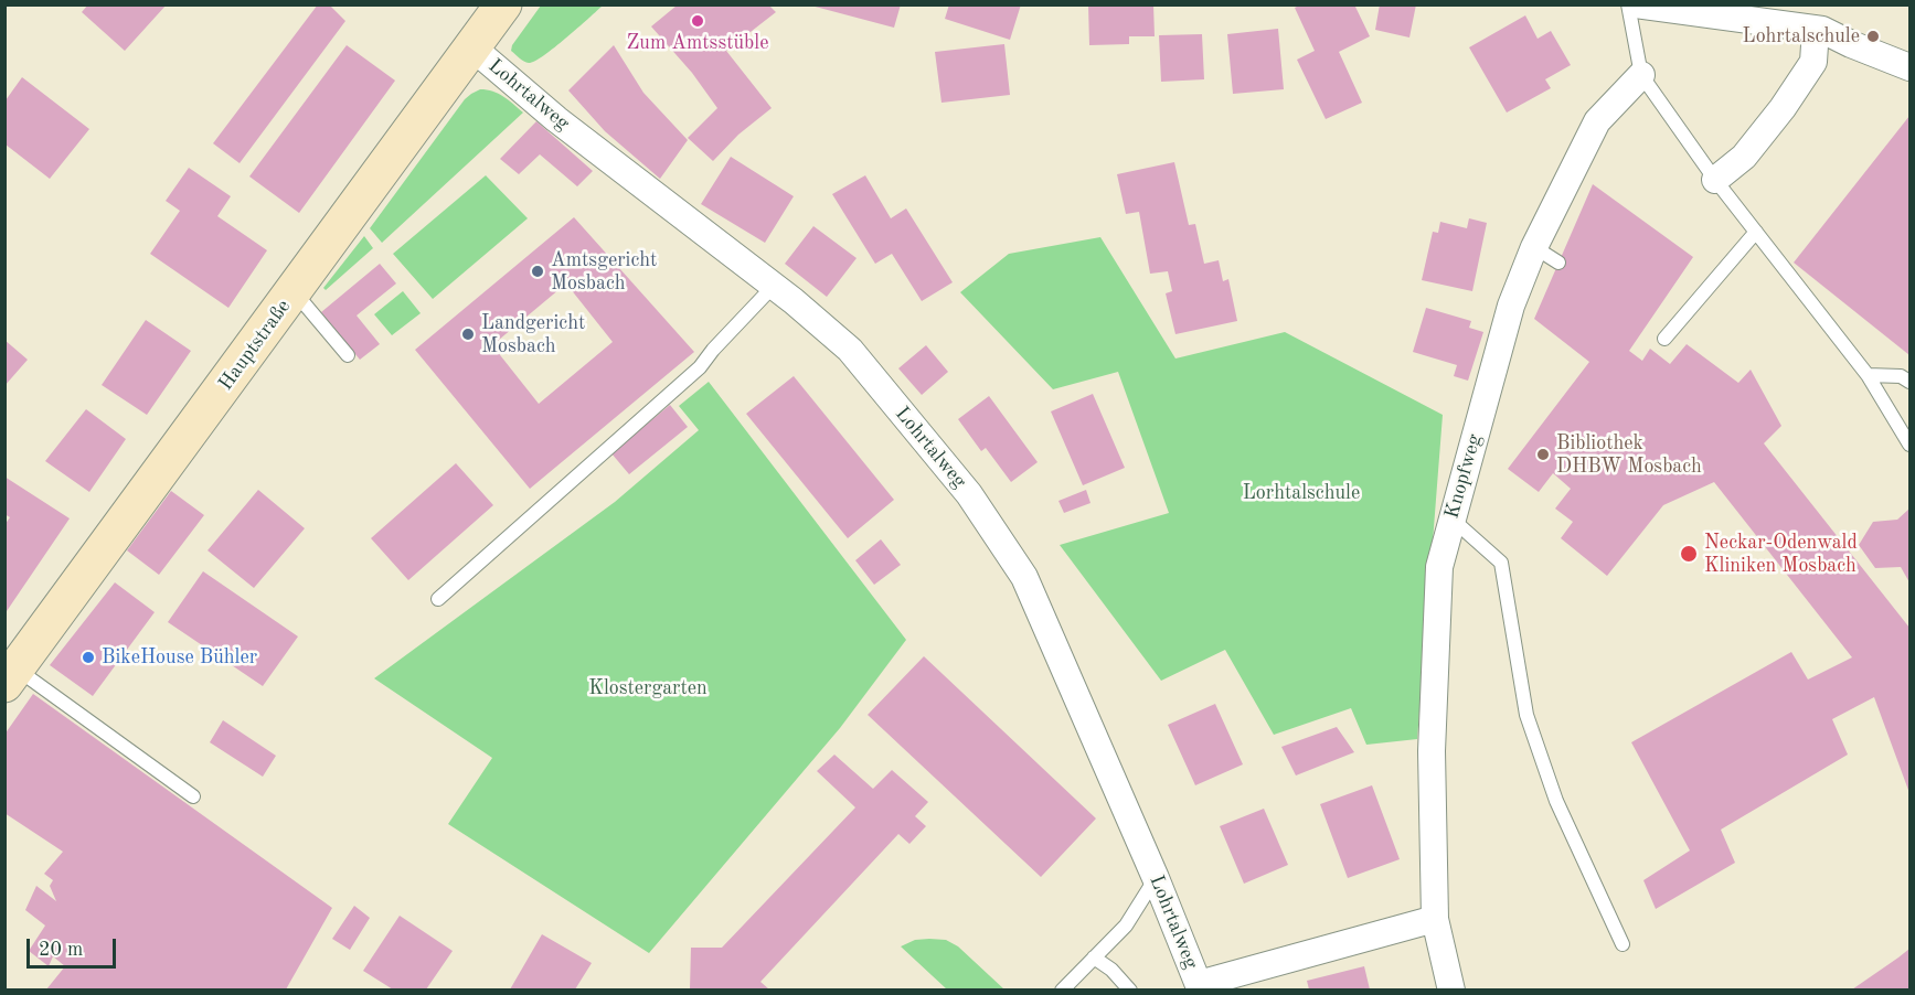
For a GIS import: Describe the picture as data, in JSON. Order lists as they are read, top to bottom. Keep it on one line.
{"streets":{"street":["Lohrtalweg","Hauptstraße","Knopfweg"]},"crossings":[["Lohrtalweg","Hauptstraße"]],"parks":["Lorhtalschule","Klostergarten"],"places":["Zum Amtsstüble","Lohrtalschule","Amtsgericht Mosbach","Landgericht Mosbach","Bibliothek DHBW Mosbach","Neckar-Odenwald Kliniken Mosbach","BikeHouse Bühler"],"scale_bar":"20 m"}
